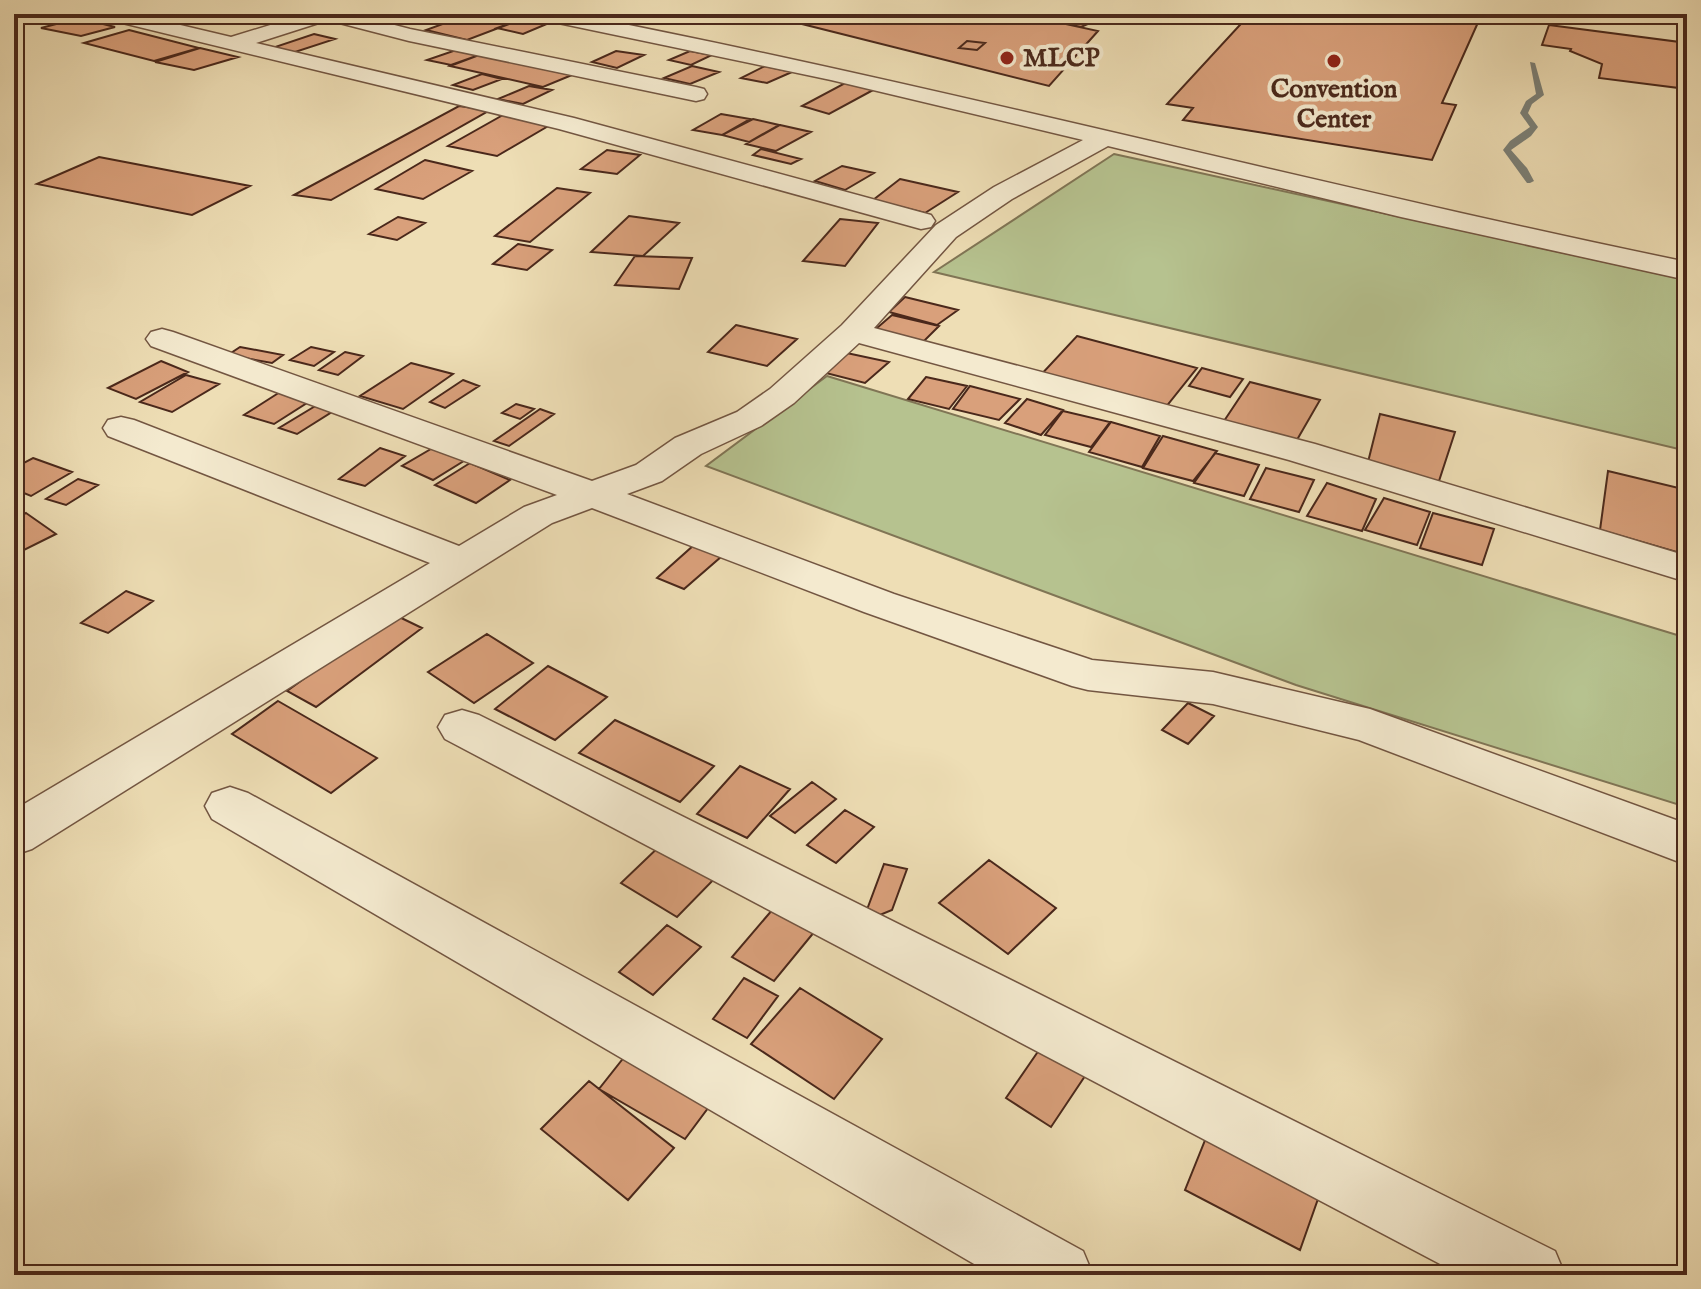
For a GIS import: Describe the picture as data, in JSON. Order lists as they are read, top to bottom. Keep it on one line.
{"places":["MLCP","Convention Center"]}
